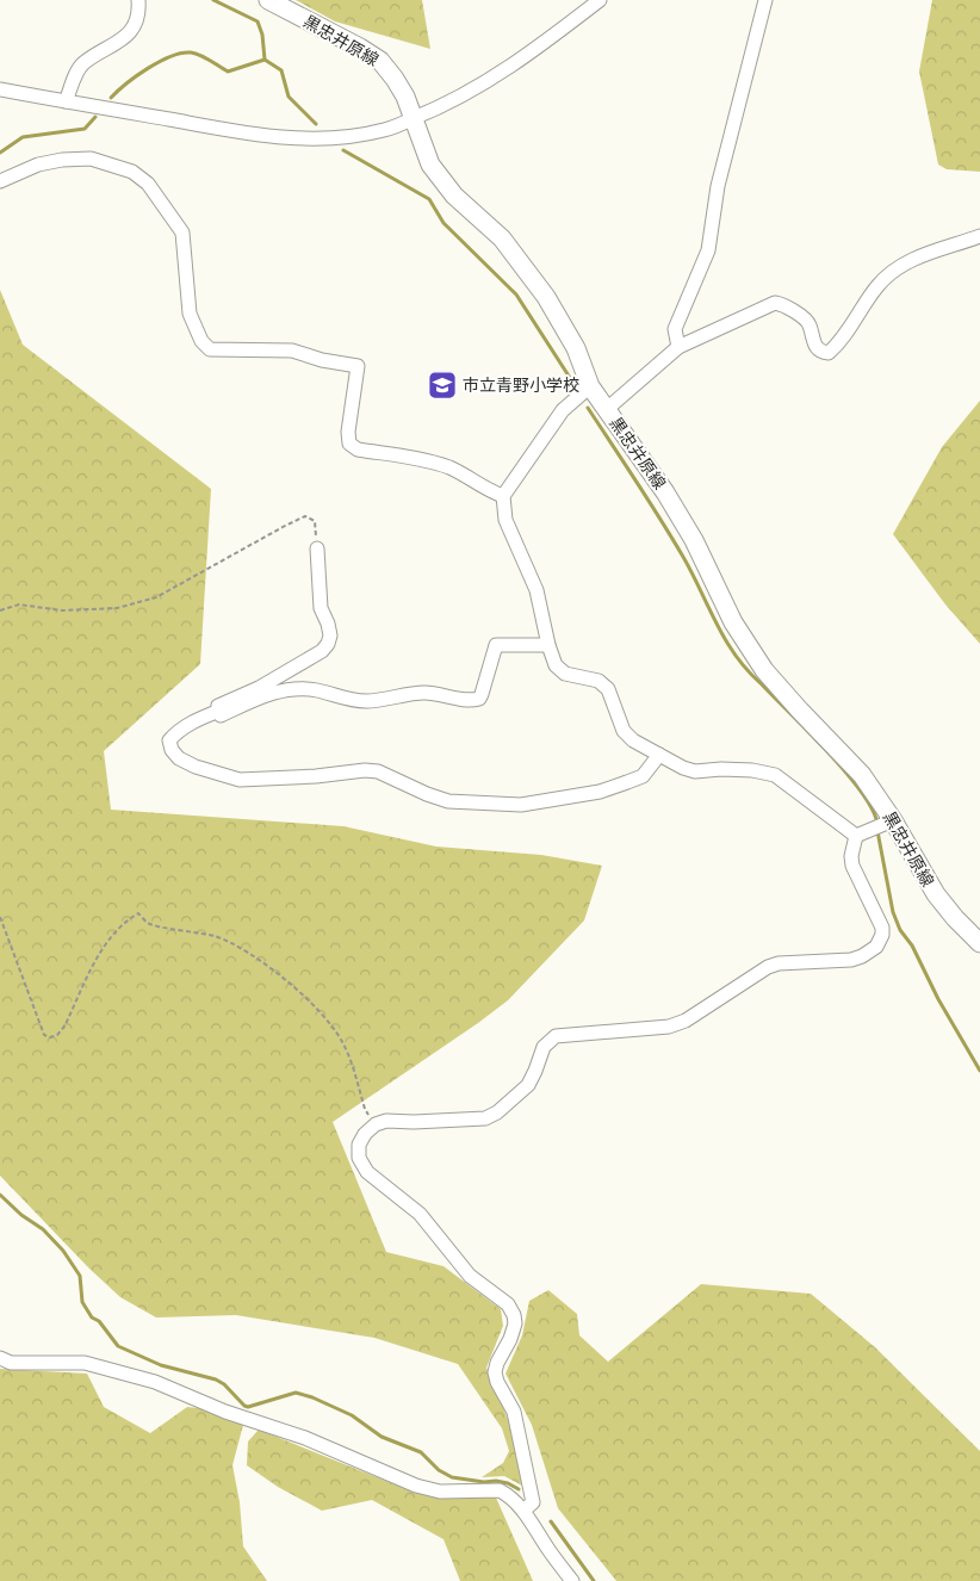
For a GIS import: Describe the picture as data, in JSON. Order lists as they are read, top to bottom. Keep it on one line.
{"streets":{"main road":["黒忠井原線"]},"places":{"school or university":["市立青野小学校"]}}
